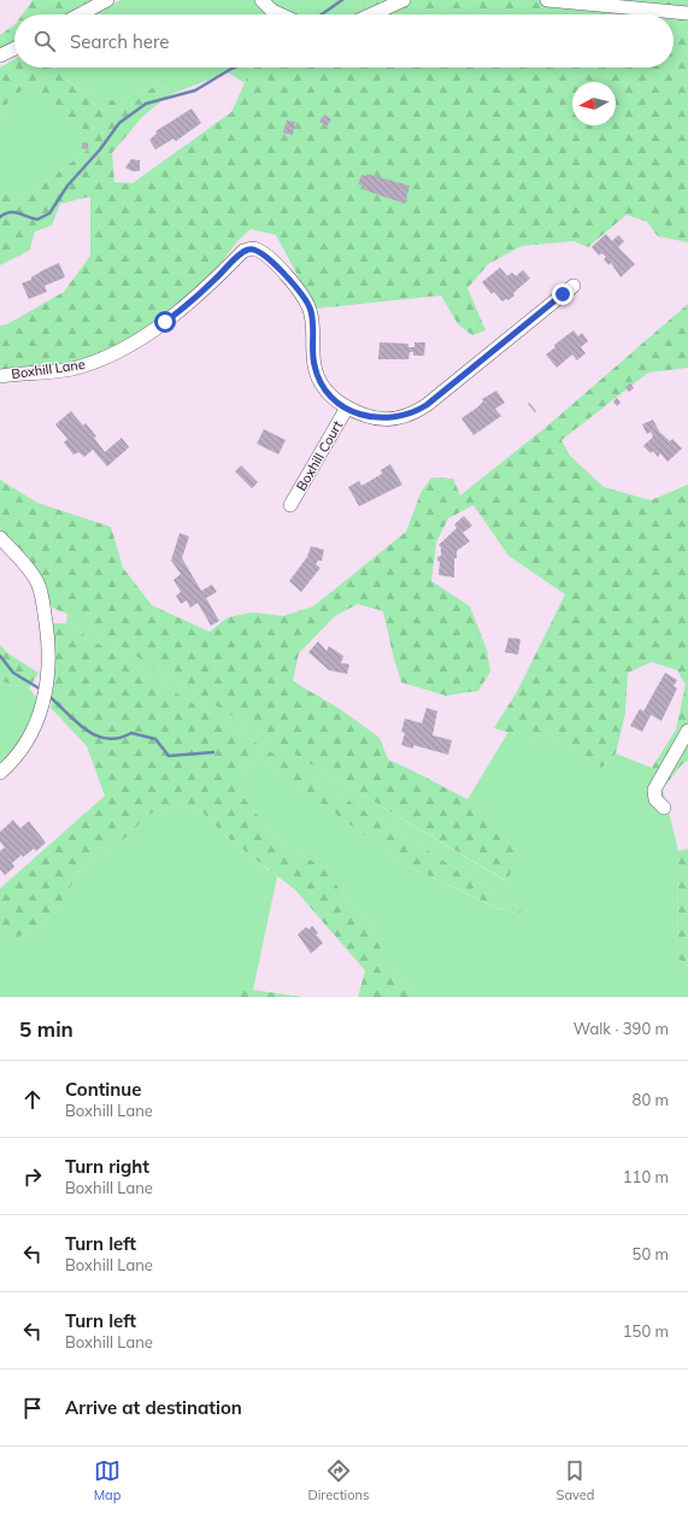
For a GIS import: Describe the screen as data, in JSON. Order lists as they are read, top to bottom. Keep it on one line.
{"streets":{"street":["Boxhill Lane","Boxhill Court"]},"crossings":[["Boxhill Lane","Boxhill Court"]],"north":"left","page":{"search":"Search here","heading":["5 min","Walk · 390 m"],"list":[["Continue","Boxhill Lane","80 m"],["Turn right","Boxhill Lane","110 m"],["Turn left","Boxhill Lane","50 m"],["Turn left","Boxhill Lane","150 m"],"Arrive at destination"],"nav":["Map","Directions","Saved"]}}
